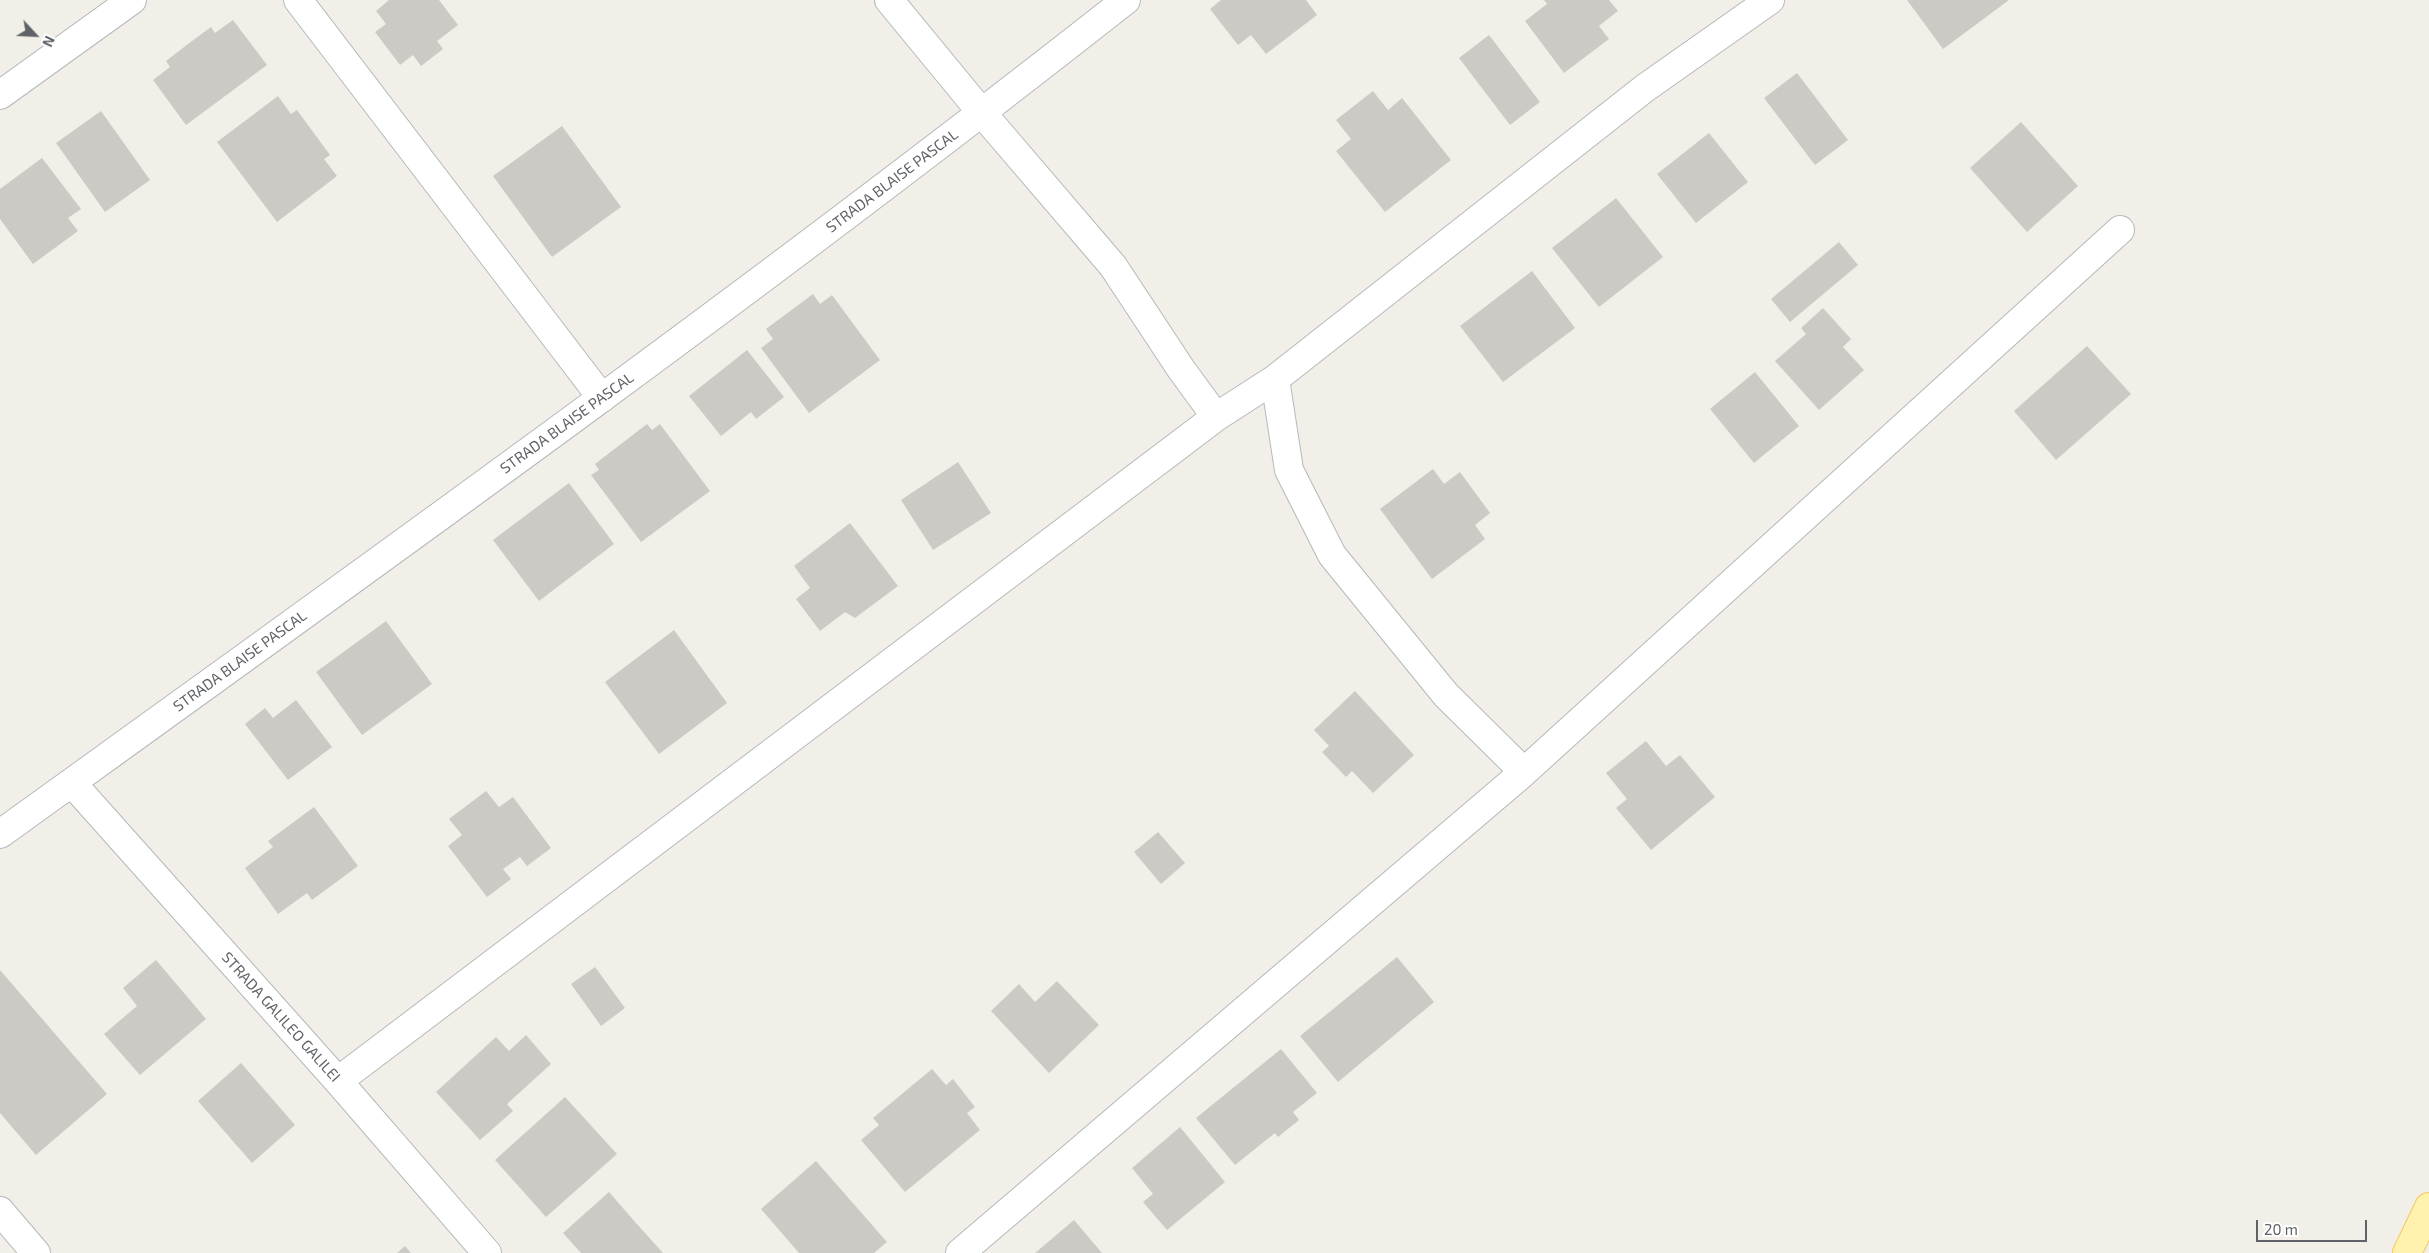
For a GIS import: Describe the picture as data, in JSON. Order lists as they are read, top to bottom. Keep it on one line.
{"streets":{"street":["STRADA BLAISE PASCAL","STRADA GALILEO GALILEI"]},"crossings":[["STRADA BLAISE PASCAL","STRADA GALILEO GALILEI"]],"scale_bar":"20 m","north":"bottom right"}
